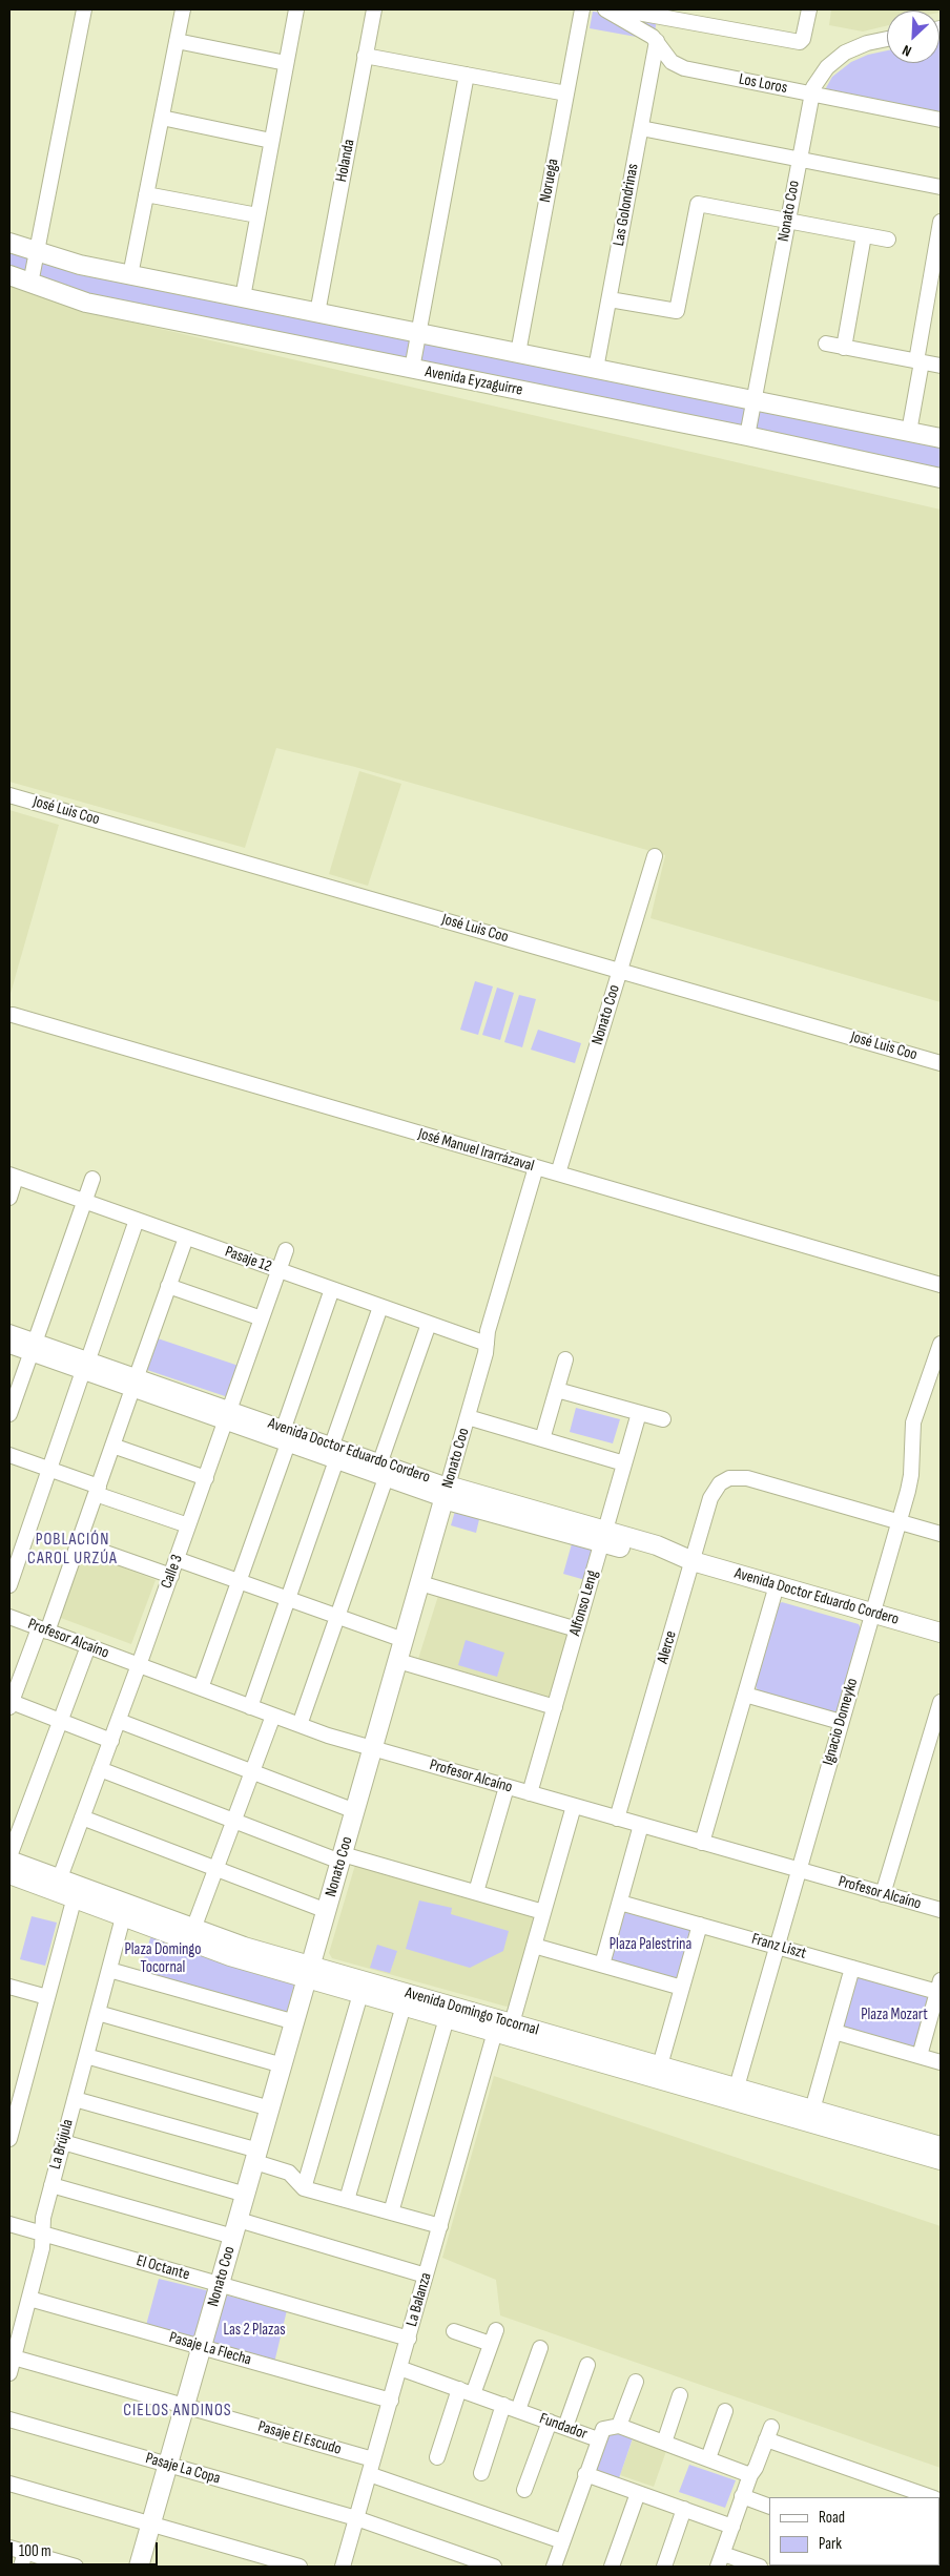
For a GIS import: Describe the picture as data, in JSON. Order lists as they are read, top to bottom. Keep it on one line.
{"streets":{"main road":["Nonato Coo","Avenida Eyzaguirre","Avenida Doctor Eduardo Cordero","Avenida Domingo Tocornal"],"street":["Los Loros","Holanda","Noruega","Las Golondrinas","José Luis Coo","José Manuel Irarrázaval","Pasaje 12","Calle 3","Alfonso Leng","Profesor Alcaíno","Alerce","Ignacio Domeyko","Franz Liszt","La Brújula","El Octante","La Balanza","Pasaje La Flecha","Fundador","Pasaje El Escudo","Pasaje La Copa"]},"crossings":[["Los Loros","Las Golondrinas"],["Los Loros","Nonato Coo"],["Nonato Coo","Avenida Eyzaguirre"],["Nonato Coo","José Luis Coo"],["Nonato Coo","José Manuel Irarrázaval"],["Nonato Coo","Pasaje 12"],["Nonato Coo","Avenida Doctor Eduardo Cordero"],["Nonato Coo","Profesor Alcaíno"],["Nonato Coo","Avenida Domingo Tocornal"],["Nonato Coo","El Octante"],["Nonato Coo","Pasaje La Flecha"],["Nonato Coo","Pasaje El Escudo"],["Nonato Coo","Pasaje La Copa"],["Pasaje 12","Calle 3"],["Avenida Doctor Eduardo Cordero","Calle 3"],["Avenida Doctor Eduardo Cordero","Alfonso Leng"],["Avenida Doctor Eduardo Cordero","Alerce"],["Avenida Doctor Eduardo Cordero","Ignacio Domeyko"],["Calle 3","Profesor Alcaíno"],["Calle 3","Avenida Domingo Tocornal"],["Alfonso Leng","Profesor Alcaíno"],["Profesor Alcaíno","Alerce"],["Profesor Alcaíno","Ignacio Domeyko"],["Alerce","Ignacio Domeyko"],["Ignacio Domeyko","Franz Liszt"],["Ignacio Domeyko","Avenida Domingo Tocornal"],["Avenida Domingo Tocornal","La Brújula"],["Avenida Domingo Tocornal","La Balanza"],["La Brújula","El Octante"],["La Brújula","Pasaje La Flecha"],["La Brújula","Pasaje El Escudo"],["El Octante","La Balanza"],["La Balanza","Pasaje La Flecha"],["La Balanza","Fundador"],["La Balanza","Pasaje El Escudo"],["La Balanza","Pasaje La Copa"]],"districts":["POBLACIÓN CAROL URZÚA","CIELOS ANDINOS"],"parks":["Plaza Palestrina","Plaza Domingo Tocornal","Plaza Mozart","Las 2 Plazas"],"legend":["Road","Park"],"scale_bar":"100 m","north":"bottom left"}
